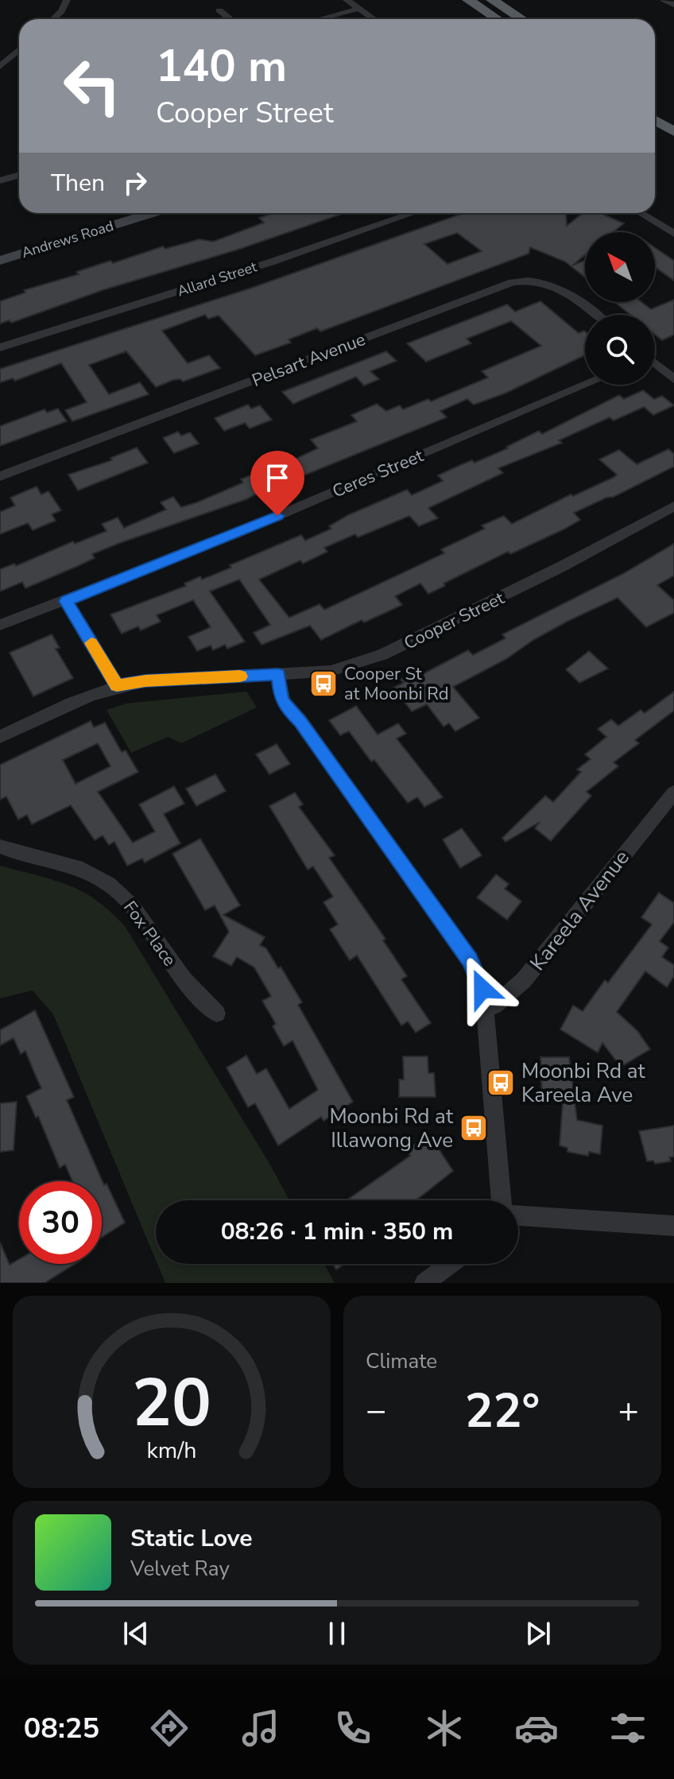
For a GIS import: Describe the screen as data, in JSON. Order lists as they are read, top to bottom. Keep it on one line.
{"streets":{"main road":["Andrews Road"],"street":["Allard Street","Pelsart Avenue","Ceres Street","Cooper Street","Kareela Avenue","Fox Place"]},"places":{"bus stop":["Cooper St at Moonbi Rd","Moonbi Rd at Kareela Ave","Moonbi Rd at Illawong Ave"]},"north":"top left","page":{"turn":["140 m","Cooper Street"],"then":"Then","limit":"30","trip":"08:26 · 1 min · 350 m","tile":"Climate","heat":["−","22°","+"],"song":["Static Love","Velvet Ray"],"tabs":"08:25","gauge":["20","km/h"]}}
